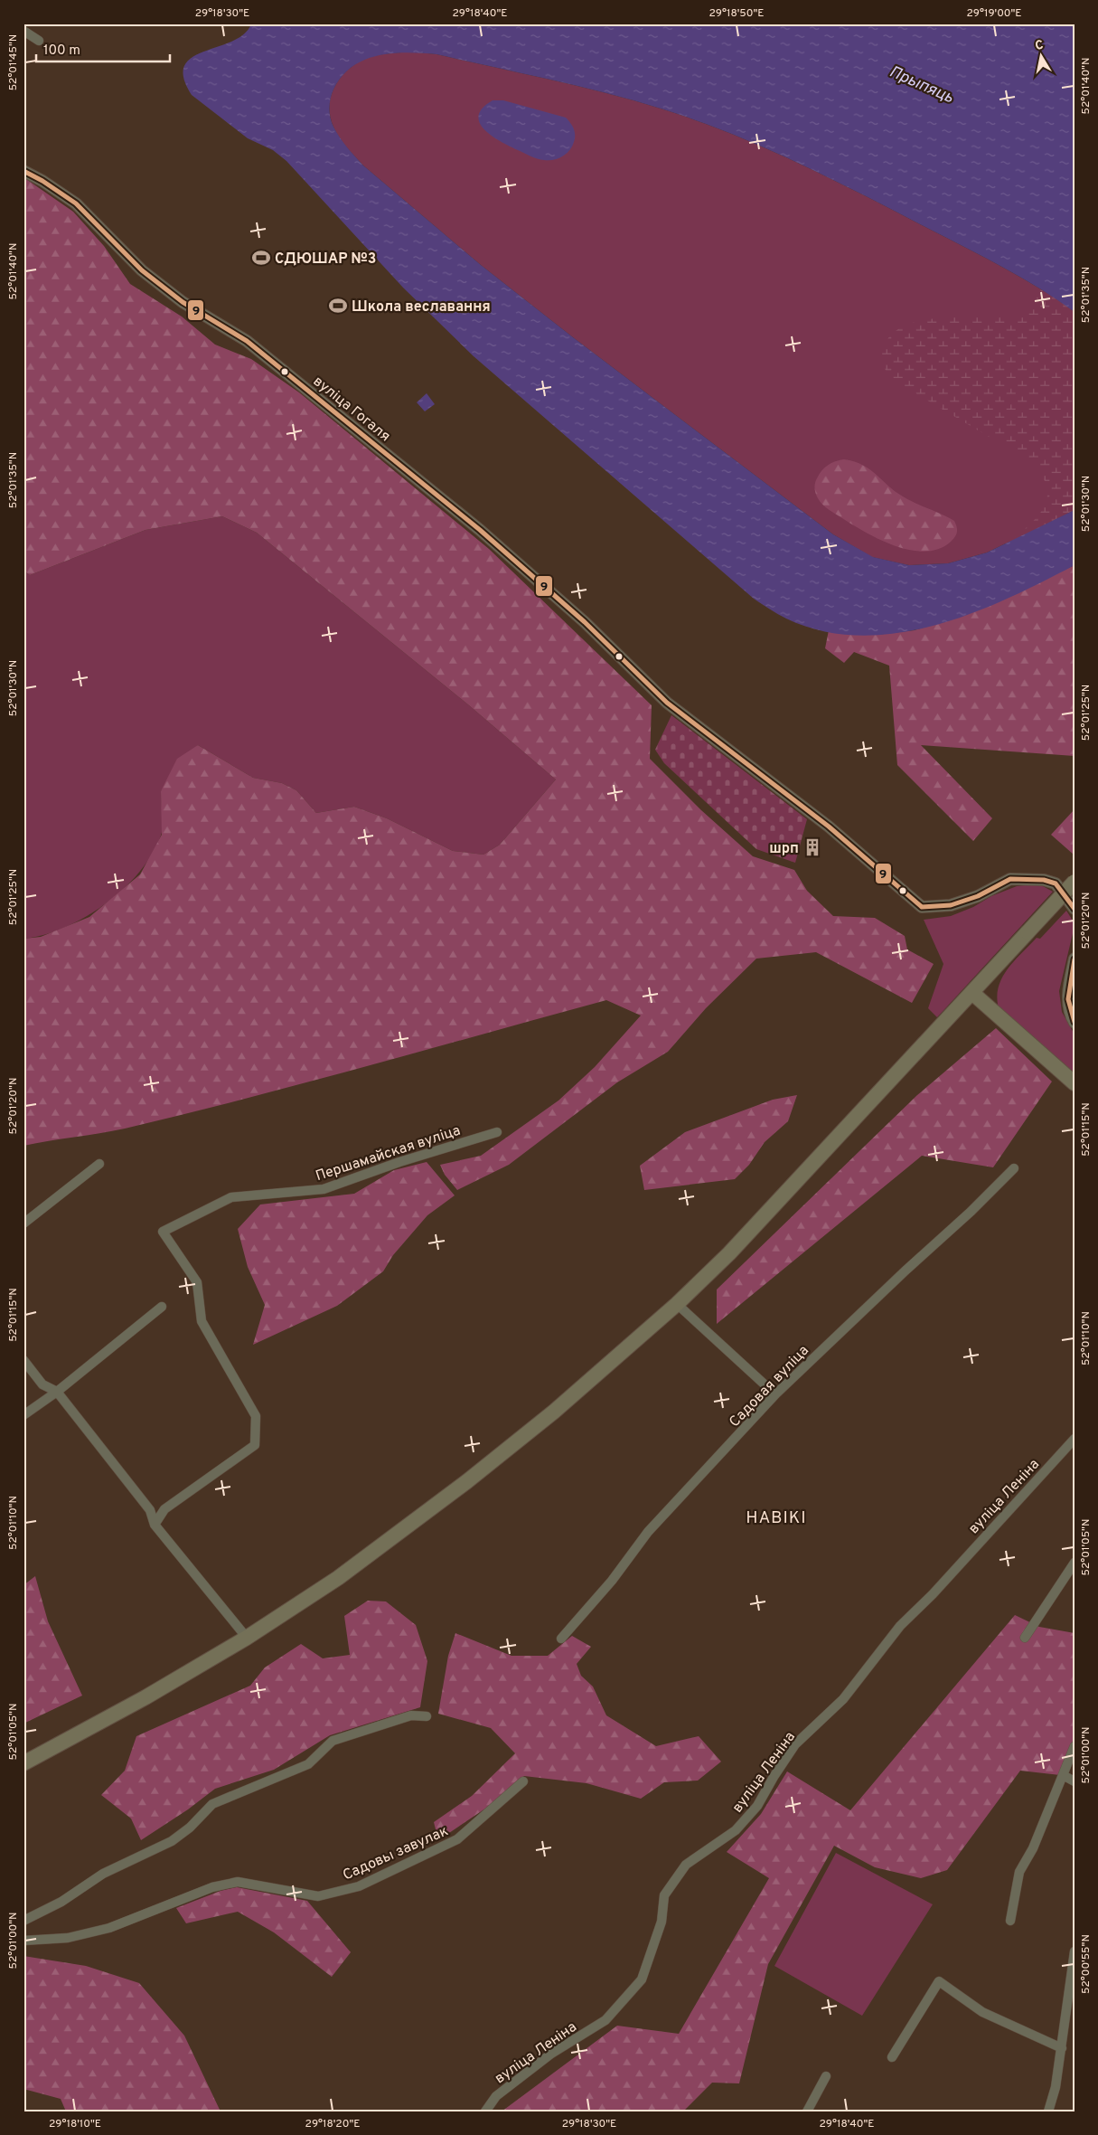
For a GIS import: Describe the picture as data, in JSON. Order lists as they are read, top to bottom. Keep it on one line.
{"streets":{"street":["вуліца Гогаля","Першамайская вуліца","Садовая вуліца","вуліца Леніна","Садовы завулак"]},"districts":["НАВІКІ"],"water":["Прыпяць"],"places":{"sports":["СДЮШАР №3","Школа веславання"],"building":["шрп"]},"lines":["transit line 9"],"scale_bar":"100 m","north":"top","coordinates":["29°18'30\"E","29°18'40\"E","29°18'50\"E","29°19'00\"E","52°01'45\"N","52°01'40\"N","52°01'35\"N","52°01'30\"N","52°01'25\"N","52°01'20\"N","52°01'15\"N","52°01'10\"N","52°01'05\"N","52°01'00\"N","52°00'55\"N","29°18'10\"E","29°18'20\"E"]}
